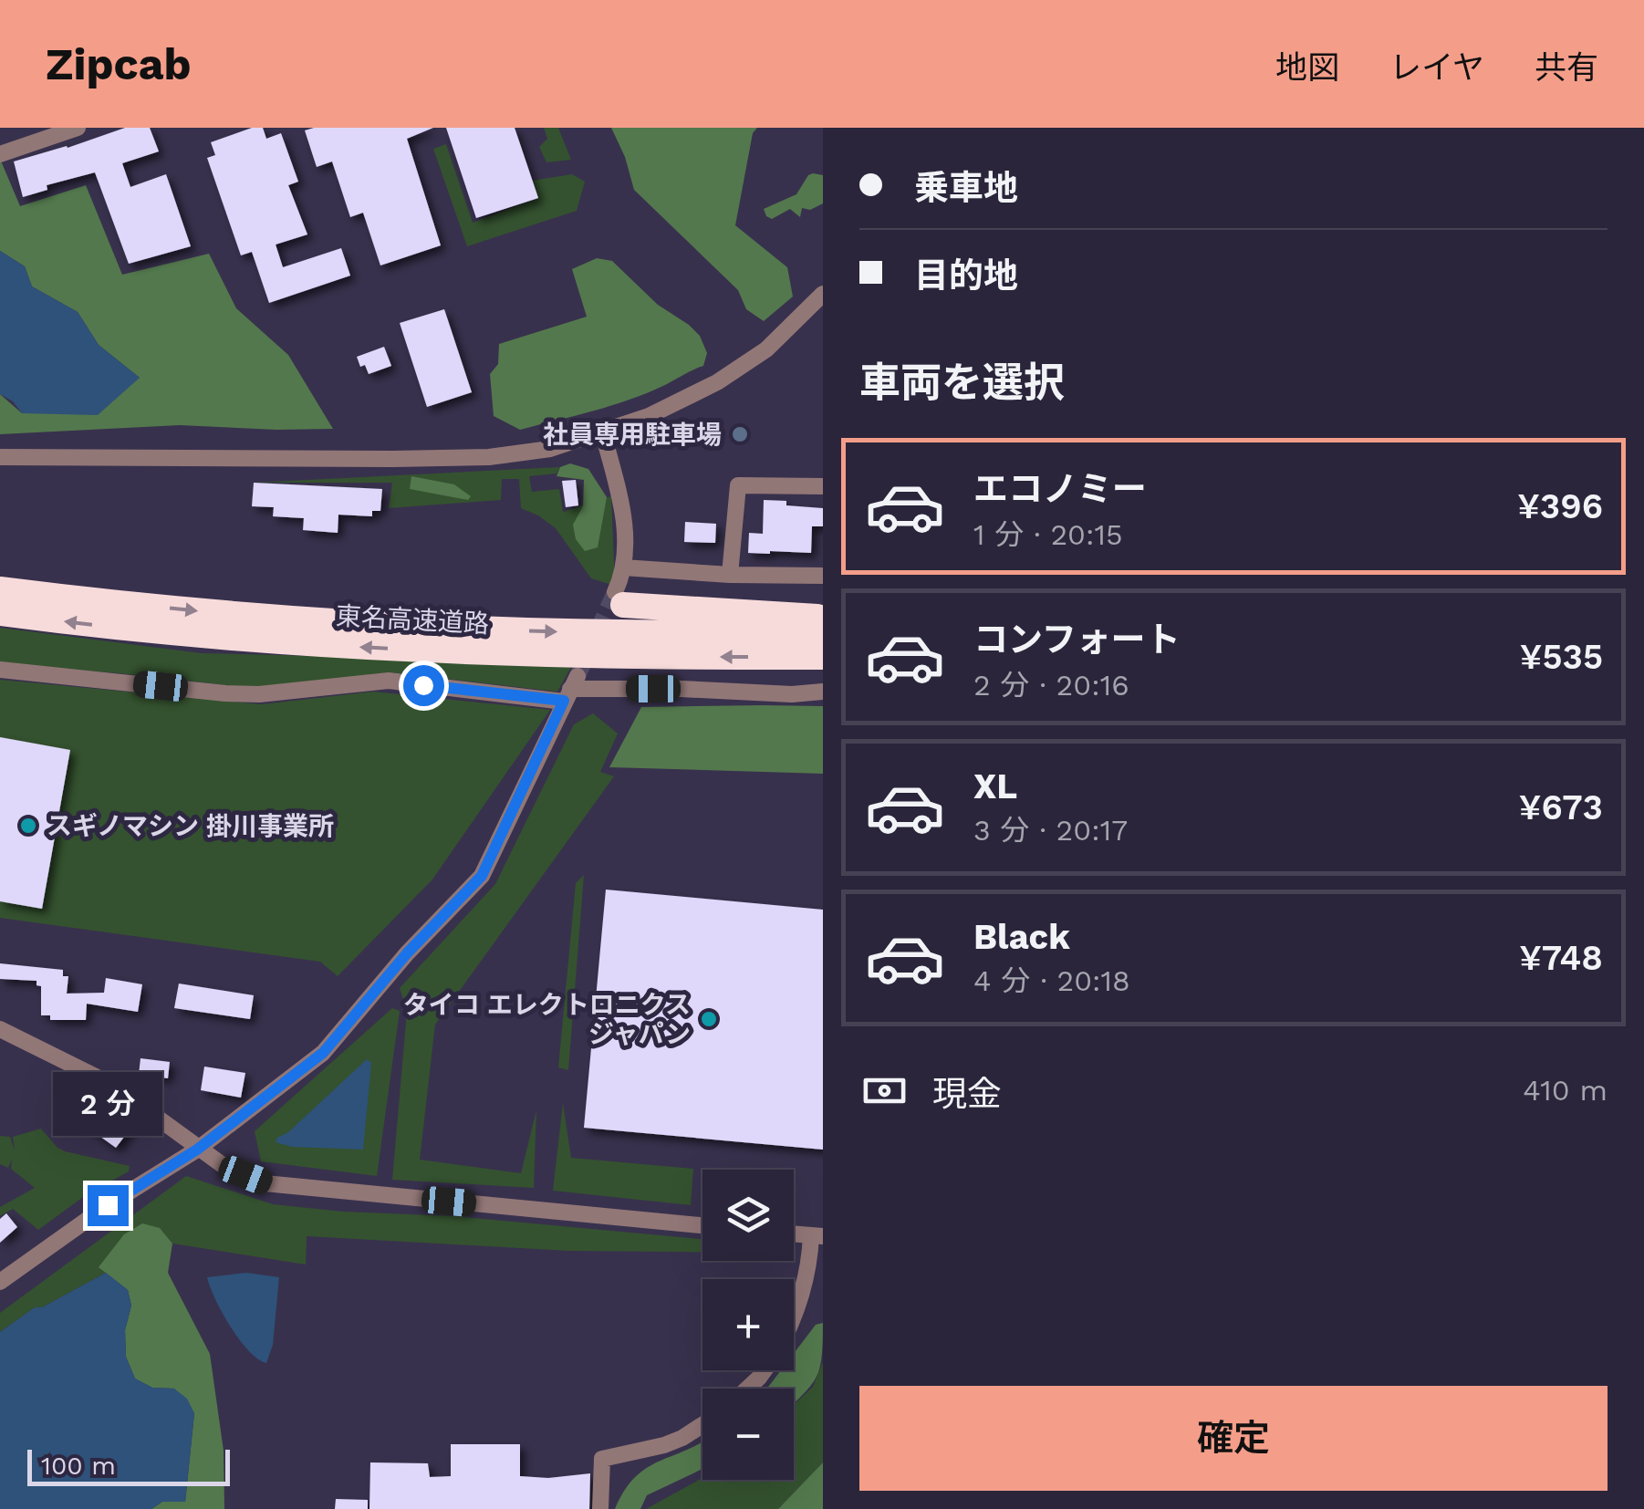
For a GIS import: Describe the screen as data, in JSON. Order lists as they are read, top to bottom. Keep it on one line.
{"streets":{"highway":["東名高速道路"]},"places":["社員専用駐車場","スギノマシン 掛川事業所","タイコ エレクトロニクス ジャパン"],"scale_bar":"100 m","page":{"header":"Zipcab","nav":["地図","レイヤ","共有"],"banner":["乗車地","目的地"],"heading":"車両を選択","list":[{"name":"エコノミー","note":"1 分 · 20:15","value":"¥396"},{"name":"コンフォート","note":"2 分 · 20:16","value":"¥535"},{"name":"XL","note":"3 分 · 20:17","value":"¥673"},{"name":"Black","note":"4 分 · 20:18","value":"¥748"}],"pay":["現金","410 m"],"bubble":"2 分","map_buttons":["+","−"],"buttons":"確定","scale":"100 m"}}
